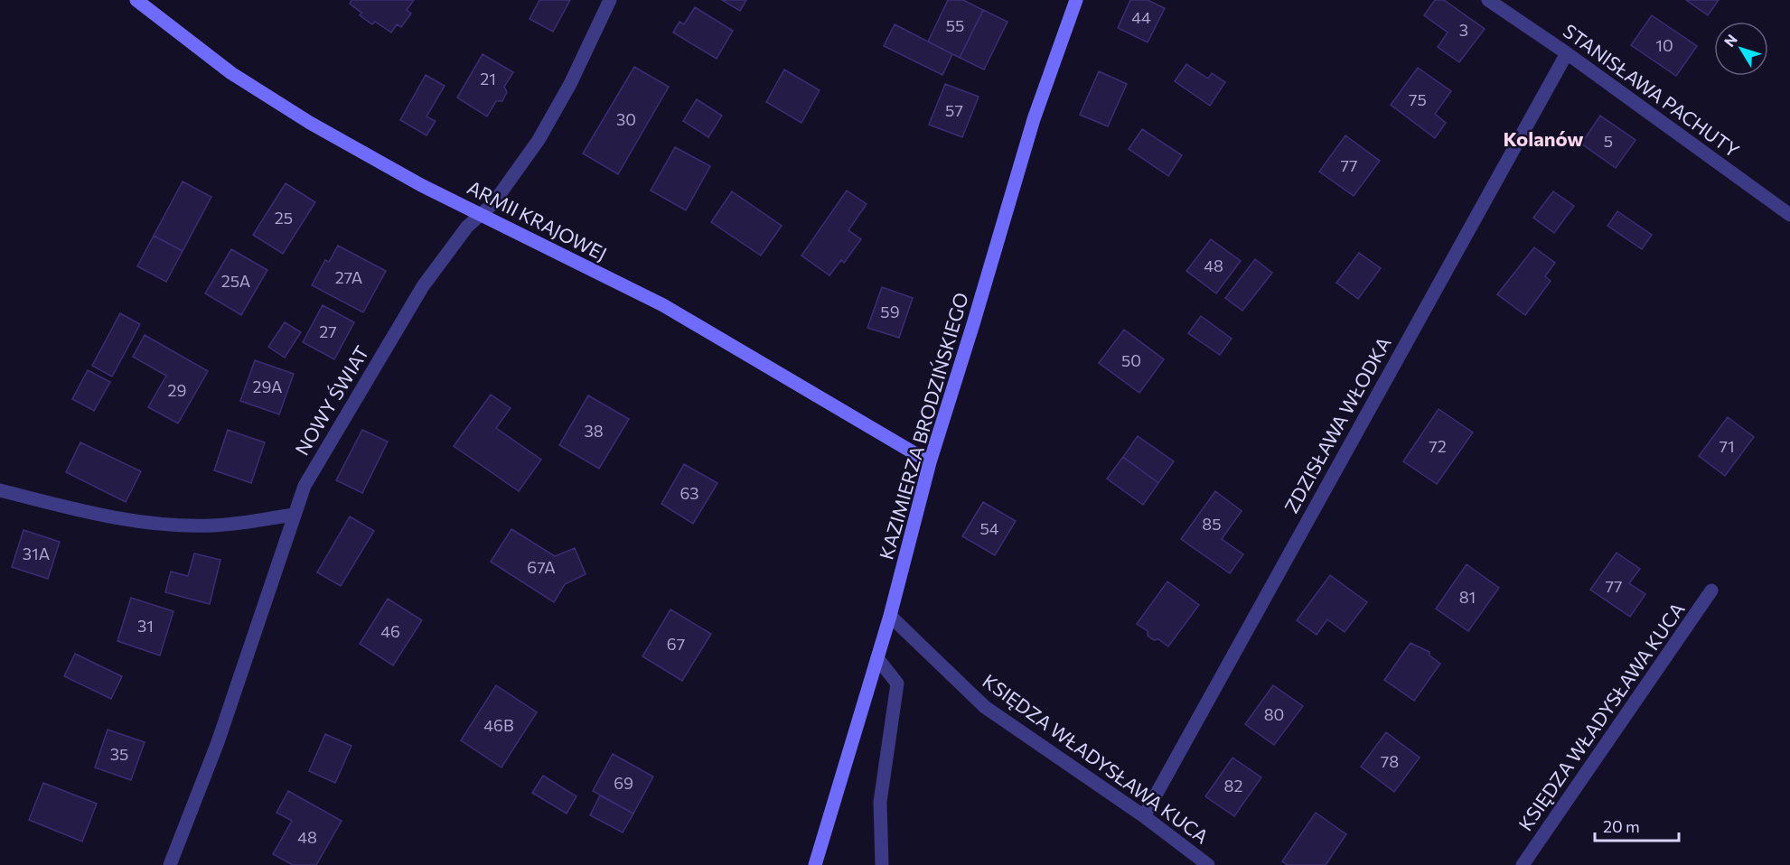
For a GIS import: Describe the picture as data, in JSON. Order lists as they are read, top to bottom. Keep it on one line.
{"streets":{"main road":["ARMII KRAJOWEJ","KAZIMIERZA BRODZIŃSKIEGO"],"street":["STANISŁAWA PACHUTY","NOWY ŚWIAT","ZDZISŁAWA WŁODKA","KSIĘDZA WŁADYSŁAWA KUCA"]},"crossings":[["STANISŁAWA PACHUTY","ZDZISŁAWA WŁODKA"],["ARMII KRAJOWEJ","NOWY ŚWIAT"],["ARMII KRAJOWEJ","KAZIMIERZA BRODZIŃSKIEGO"],["ZDZISŁAWA WŁODKA","KSIĘDZA WŁADYSŁAWA KUCA"],["KAZIMIERZA BRODZIŃSKIEGO","KSIĘDZA WŁADYSŁAWA KUCA"]],"districts":["Kolanów"],"house_numbers":["44","55","3","10","21","75","57","30","5","77","25","48","27A","25A","59","27","50","29A","29","38","72","71","63","85","54","31A","67A","77","81","31","46","67","80","46B","35","78","69","82","48"],"scale_bar":"20 m","north":"top left"}
